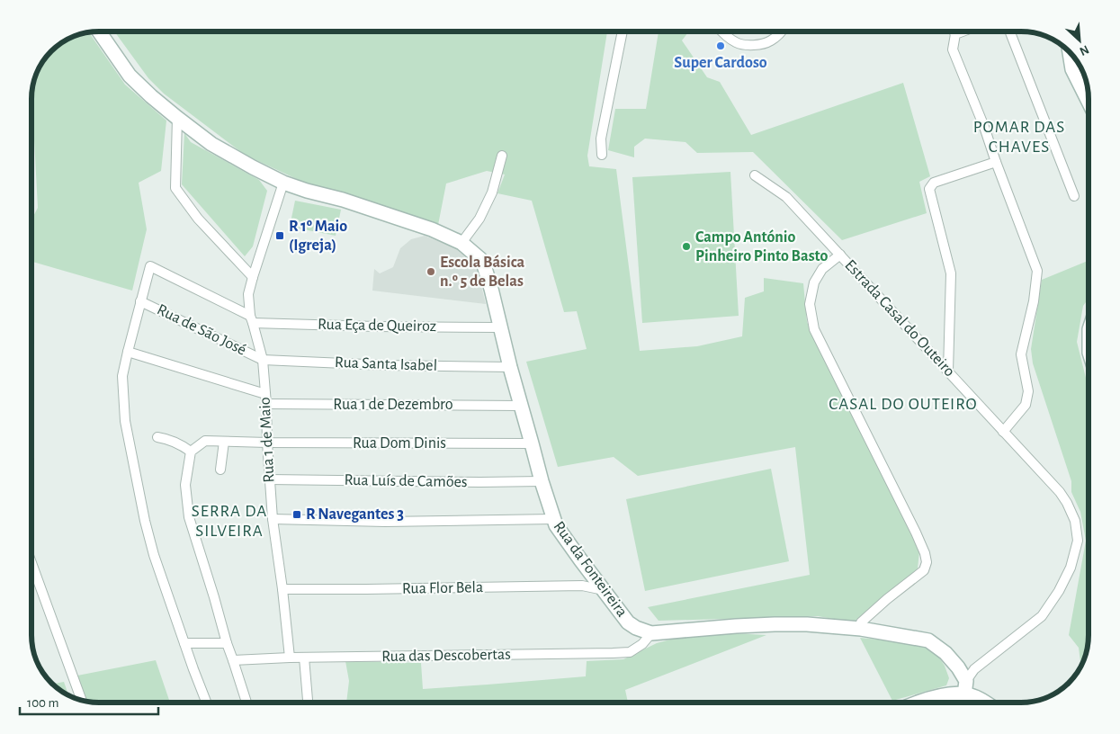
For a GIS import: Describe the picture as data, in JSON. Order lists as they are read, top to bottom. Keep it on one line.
{"streets":{"street":["Estrada Casal do Outeiro","Rua Eça de Queiroz","Rua de São José","Rua Santa Isabel","Rua 1 de Dezembro","Rua 1 de Maio","Rua Dom Dinis","Rua Luís de Camões","Rua da Fonteireira","Rua Flor Bela","Rua das Descobertas"]},"crossings":[["Estrada Casal do Outeiro","Rua da Fonteireira"],["Rua Eça de Queiroz","Rua 1 de Maio"],["Rua Eça de Queiroz","Rua da Fonteireira"],["Rua de São José","Rua Santa Isabel"],["Rua de São José","Rua 1 de Maio"],["Rua Santa Isabel","Rua 1 de Maio"],["Rua Santa Isabel","Rua da Fonteireira"],["Rua 1 de Dezembro","Rua 1 de Maio"],["Rua 1 de Dezembro","Rua da Fonteireira"],["Rua 1 de Maio","Rua Dom Dinis"],["Rua 1 de Maio","Rua Luís de Camões"],["Rua 1 de Maio","Rua da Fonteireira"],["Rua 1 de Maio","Rua Flor Bela"],["Rua 1 de Maio","Rua das Descobertas"],["Rua Dom Dinis","Rua da Fonteireira"],["Rua Luís de Camões","Rua da Fonteireira"],["Rua da Fonteireira","Rua Flor Bela"],["Rua da Fonteireira","Rua das Descobertas"]],"districts":["POMAR DAS CHAVES","CASAL DO OUTEIRO","SERRA DA SILVEIRA"],"places":{"other":["Super Cardoso","Campo António Pinheiro Pinto Basto","Escola Básica n.º 5 de Belas"],"transit":["R 1º Maio (Igreja)","R Navegantes 3"]},"scale_bar":"100 m","north":"bottom right"}
